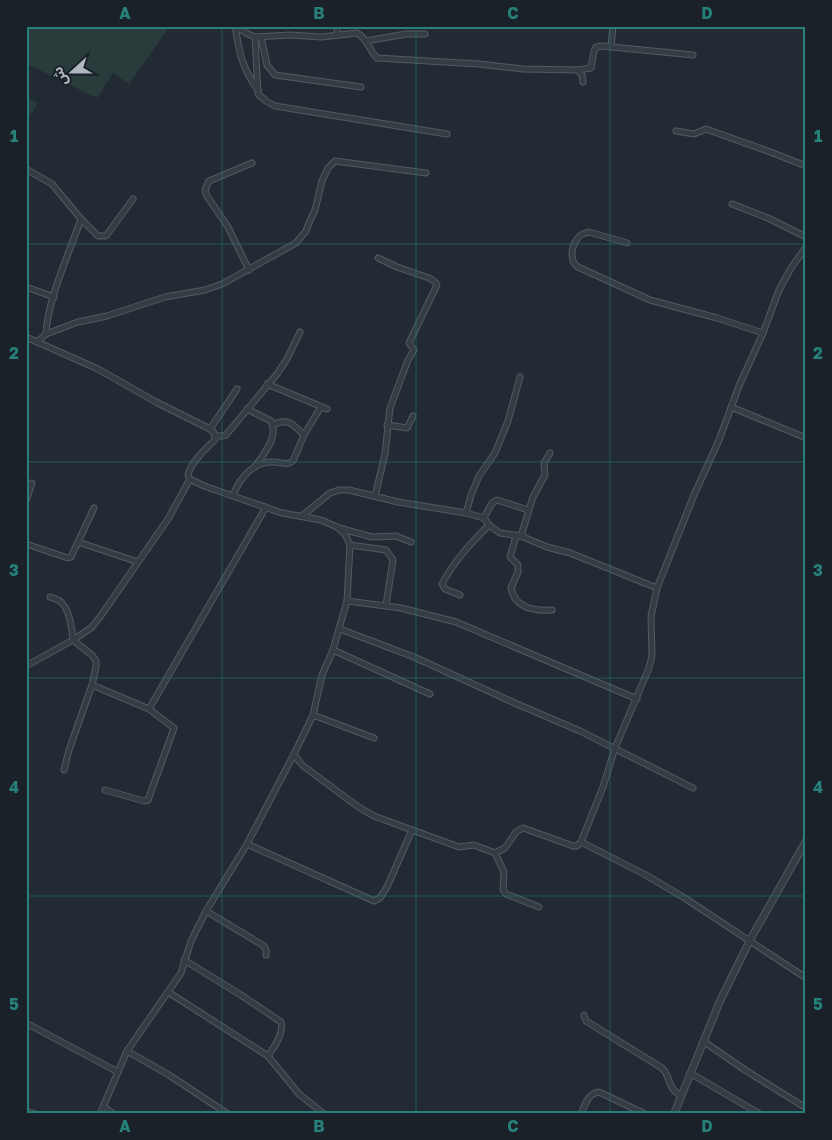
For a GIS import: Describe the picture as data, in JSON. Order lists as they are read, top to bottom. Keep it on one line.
{"north":"left","grid":{"columns":["A","B","C","D"],"rows":["1","2","3","4","5"]}}
